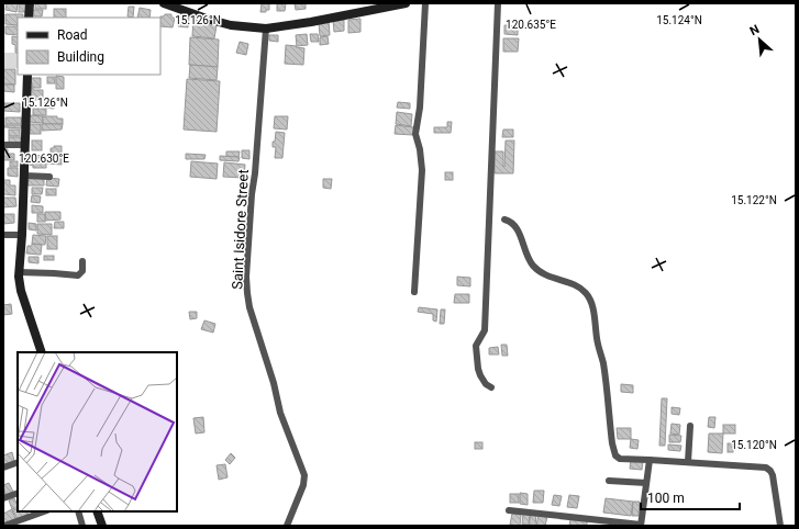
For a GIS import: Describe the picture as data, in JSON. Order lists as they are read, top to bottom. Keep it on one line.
{"streets":{"street":["Saint Isidore Street"]},"legend":["Road","Building"],"scale_bar":"100 m","north":"top left","coordinates":["15.124°N","15.126°N","120.635°E","120.630°E","15.122°N","15.120°N"]}
